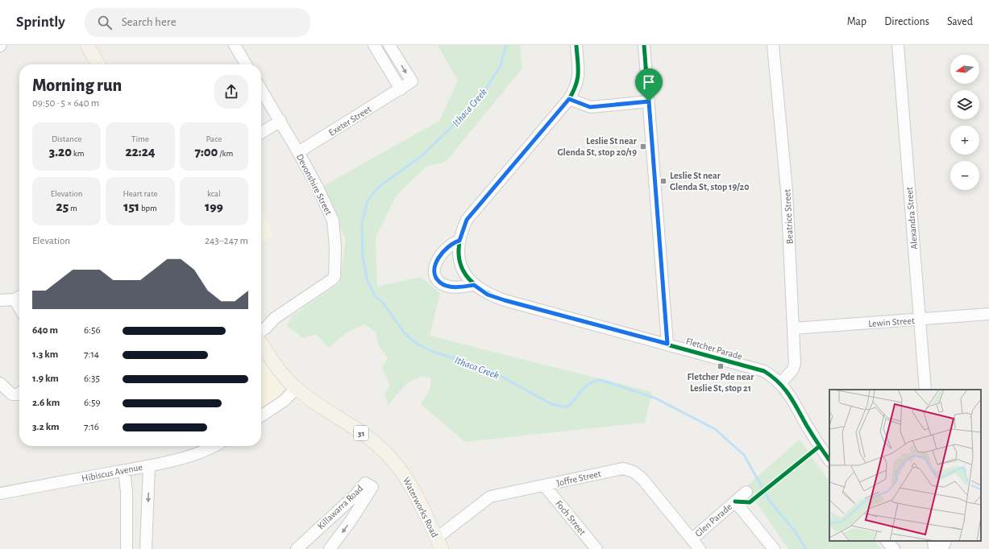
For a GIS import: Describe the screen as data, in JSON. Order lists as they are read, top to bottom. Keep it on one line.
{"streets":{"main road":["31","Waterworks Road"],"street":["Exeter Street","Devonshire Street","Beatrice Street","Alexandra Street","Lewin Street","Fletcher Parade","Hibiscus Avenue","Joffre Street","Killawarra Road","Foch Street","Glen Parade"]},"crossings":[["Exeter Street","Devonshire Street"],["Beatrice Street","Lewin Street"],["Beatrice Street","Fletcher Parade"],["Alexandra Street","Lewin Street"],["Joffre Street","Waterworks Road"],["Joffre Street","Foch Street"],["Joffre Street","Glen Parade"]],"water":["Ithaca Creek"],"places":{"transit":["Leslie St near Glenda St, stop 20/19","Leslie St near Glenda St, stop 19/20","Fletcher Pde near Leslie St, stop 21"]},"north":"left","page":{"header":"Sprintly","search":"Search here","nav":["Map","Directions","Saved"],"map_buttons":["+","−"],"heading":["Morning run","09:50 · 5 × 640 m"],"stats":[["Distance","3.20 km"],["Time","22:24"],["Pace","7:00 /km"],["Elevation","25 m"],["Heart rate","151 bpm"],["kcal","199"]],"chart":["Elevation","243–247 m"],"list":[{"name":"640 m","note":"6:56"},{"name":"1.3 km","note":"7:14"},{"name":"1.9 km","note":"6:35"},{"name":"2.6 km","note":"6:59"},{"name":"3.2 km","note":"7:16"}]}}
